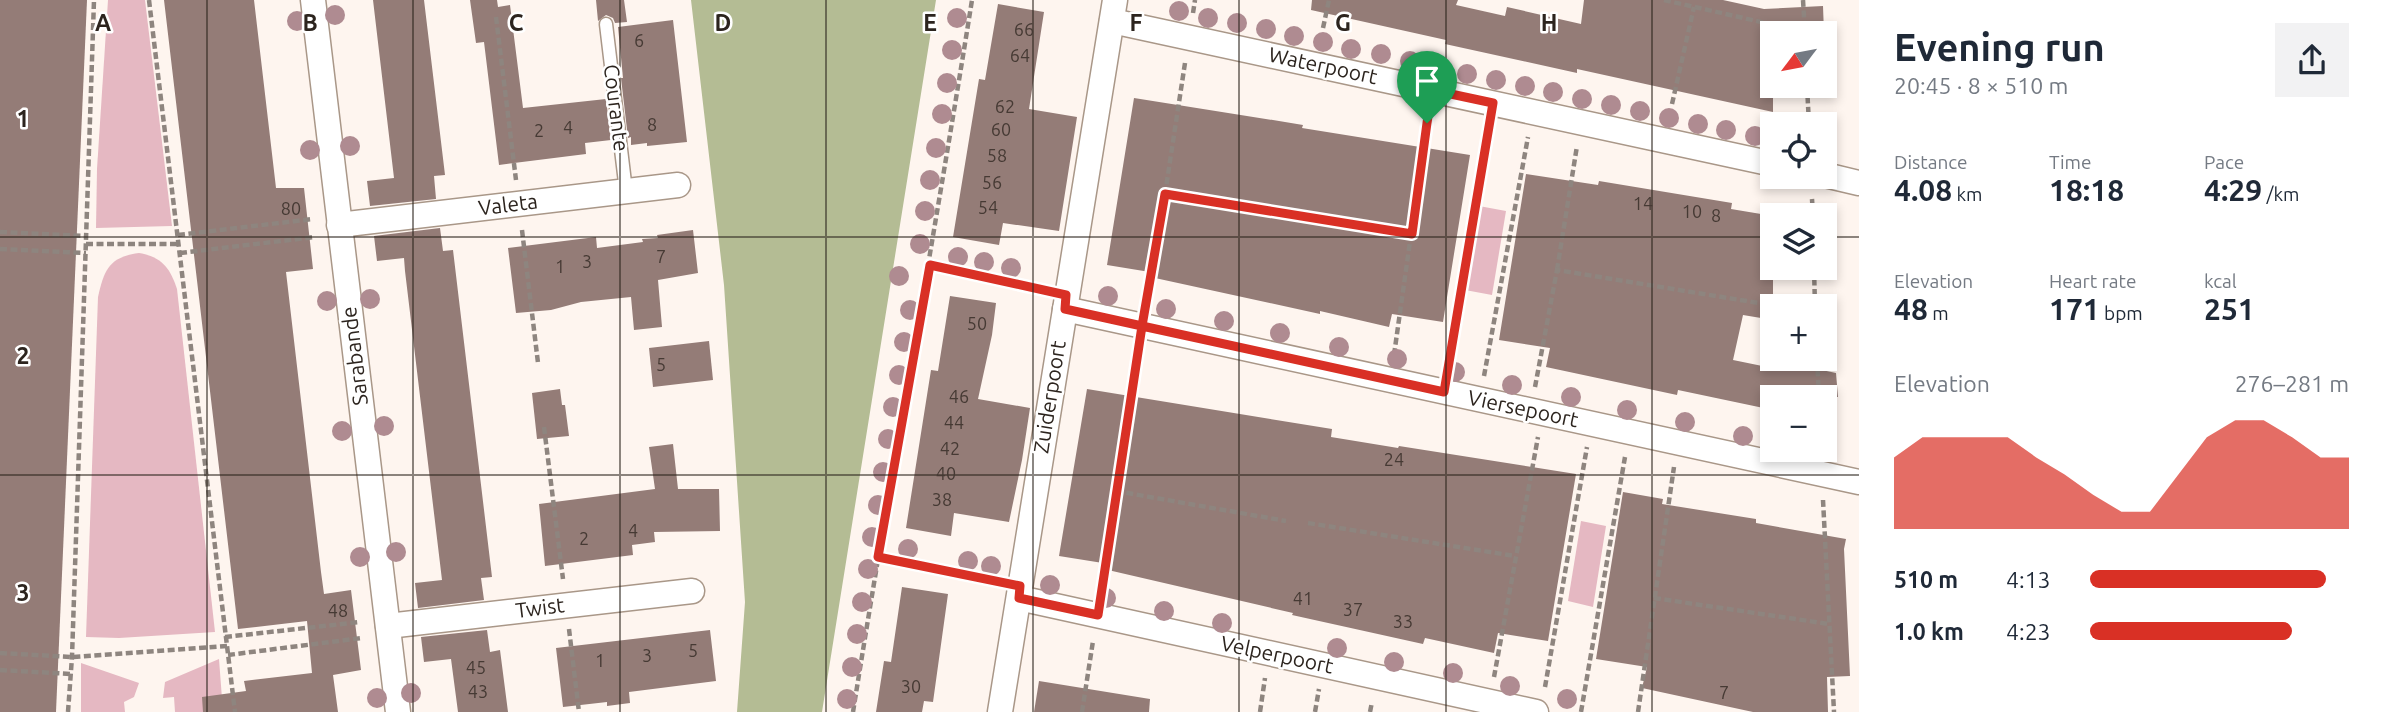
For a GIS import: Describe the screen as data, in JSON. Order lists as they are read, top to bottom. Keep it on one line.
{"streets":{"street":["Waterpoort","Valeta","Sarabande","Zuiderpoort","Viersepoort","Twist","Velperpoort"],"lane":["Courante"]},"crossings":[["Waterpoort","Zuiderpoort"],["Courante","Valeta"],["Valeta","Sarabande"],["Sarabande","Twist"],["Zuiderpoort","Viersepoort"],["Zuiderpoort","Velperpoort"]],"house_numbers":["66","6","64","62","8","4","60","2","58","56","14","54","80","10","8","7","3","1","50","5","46","44","42","24","40","38","4","2","41","37","48","33","5","3","1","45","30","43","7"],"north":"bottom left","page":{"heading":["Evening run","20:45 · 8 × 510 m"],"map_buttons":["+","−"],"stats":[["Distance","4.08 km"],["Time","18:18"],["Pace","4:29 /km"],["Elevation","48 m"],["Heart rate","171 bpm"],["kcal","251"]],"chart":["Elevation","276–281 m"],"list":[{"name":"510 m","note":"4:13"},{"name":"1.0 km","note":"4:23"}]},"grid":{"columns":["A","B","C","D","E","F","G","H"],"rows":["1","2","3"]}}
